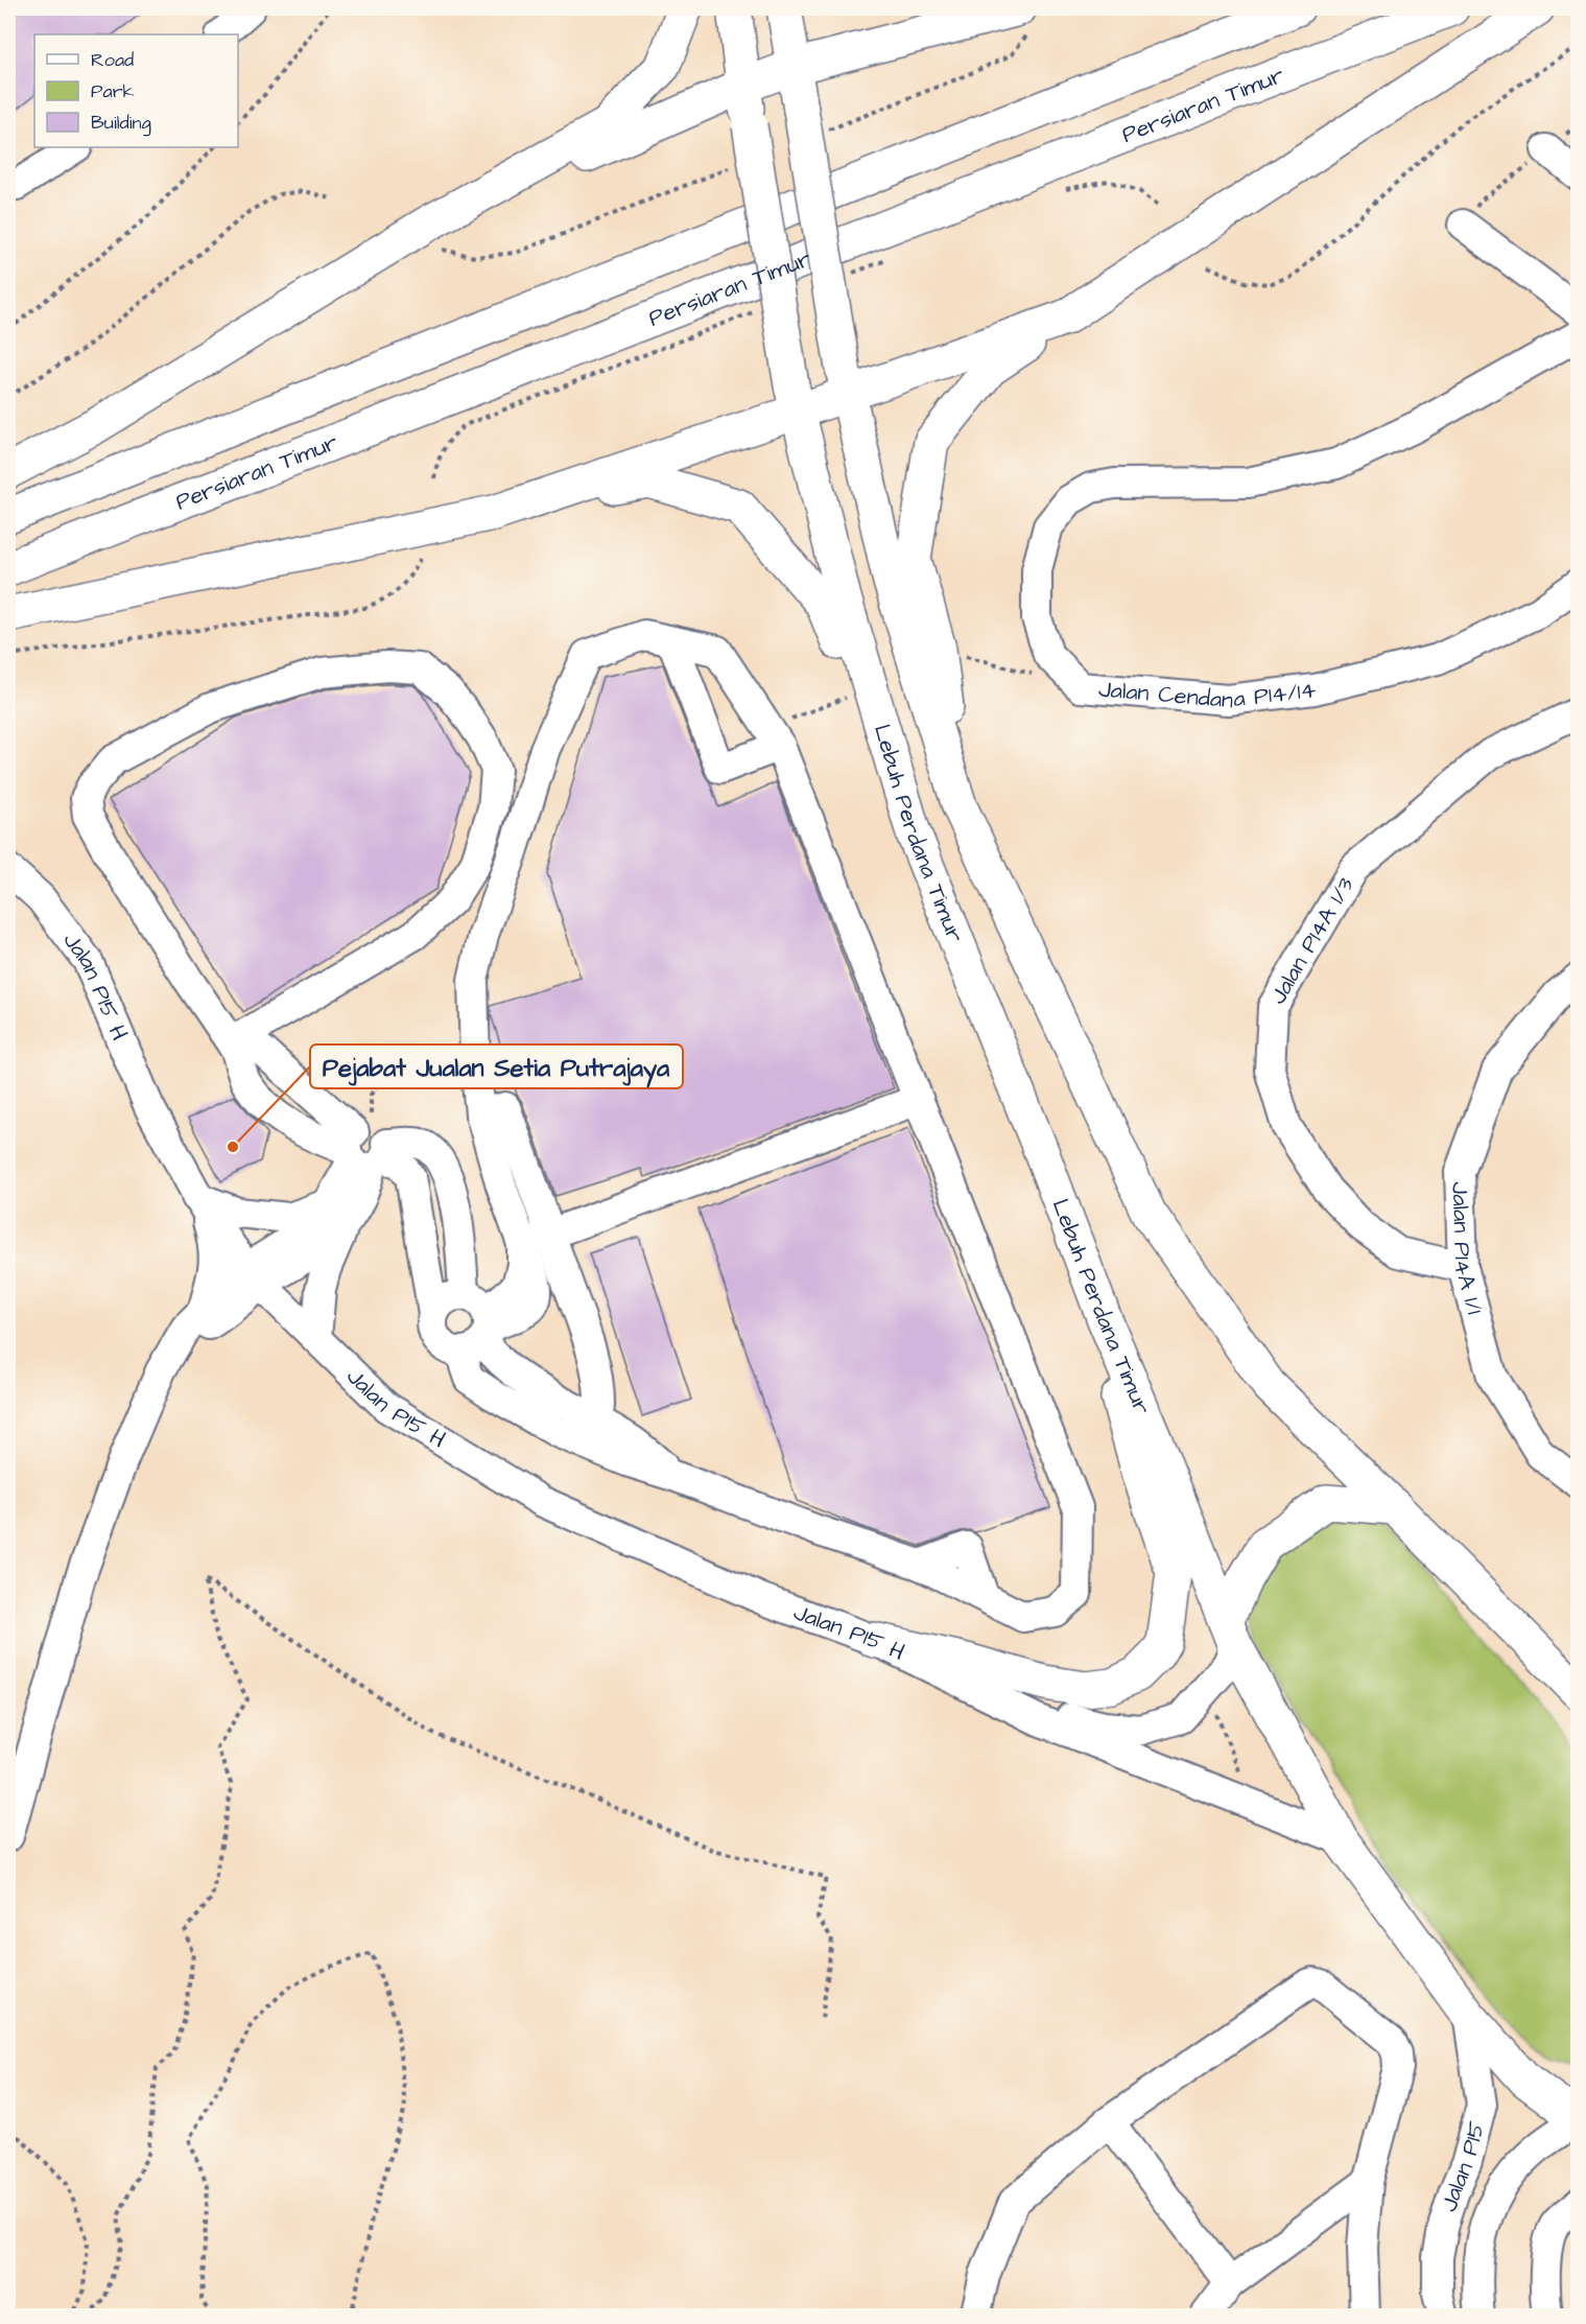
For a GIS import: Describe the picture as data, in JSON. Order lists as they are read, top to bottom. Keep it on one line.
{"streets":{"main road":["Persiaran Timur","Lebuh Perdana Timur"],"street":["Jalan Cendana P14/14","Jalan P14A 1/3","Jalan P15 H","Jalan P14A 1/1","Jalan P15"]},"crossings":[["Lebuh Perdana Timur","Jalan P15 H"],["Lebuh Perdana Timur","Jalan P15"],["Jalan P14A 1/3","Jalan P14A 1/1"]],"places":["Pejabat Jualan Setia Putrajaya"],"legend":["Road","Park","Building"]}
